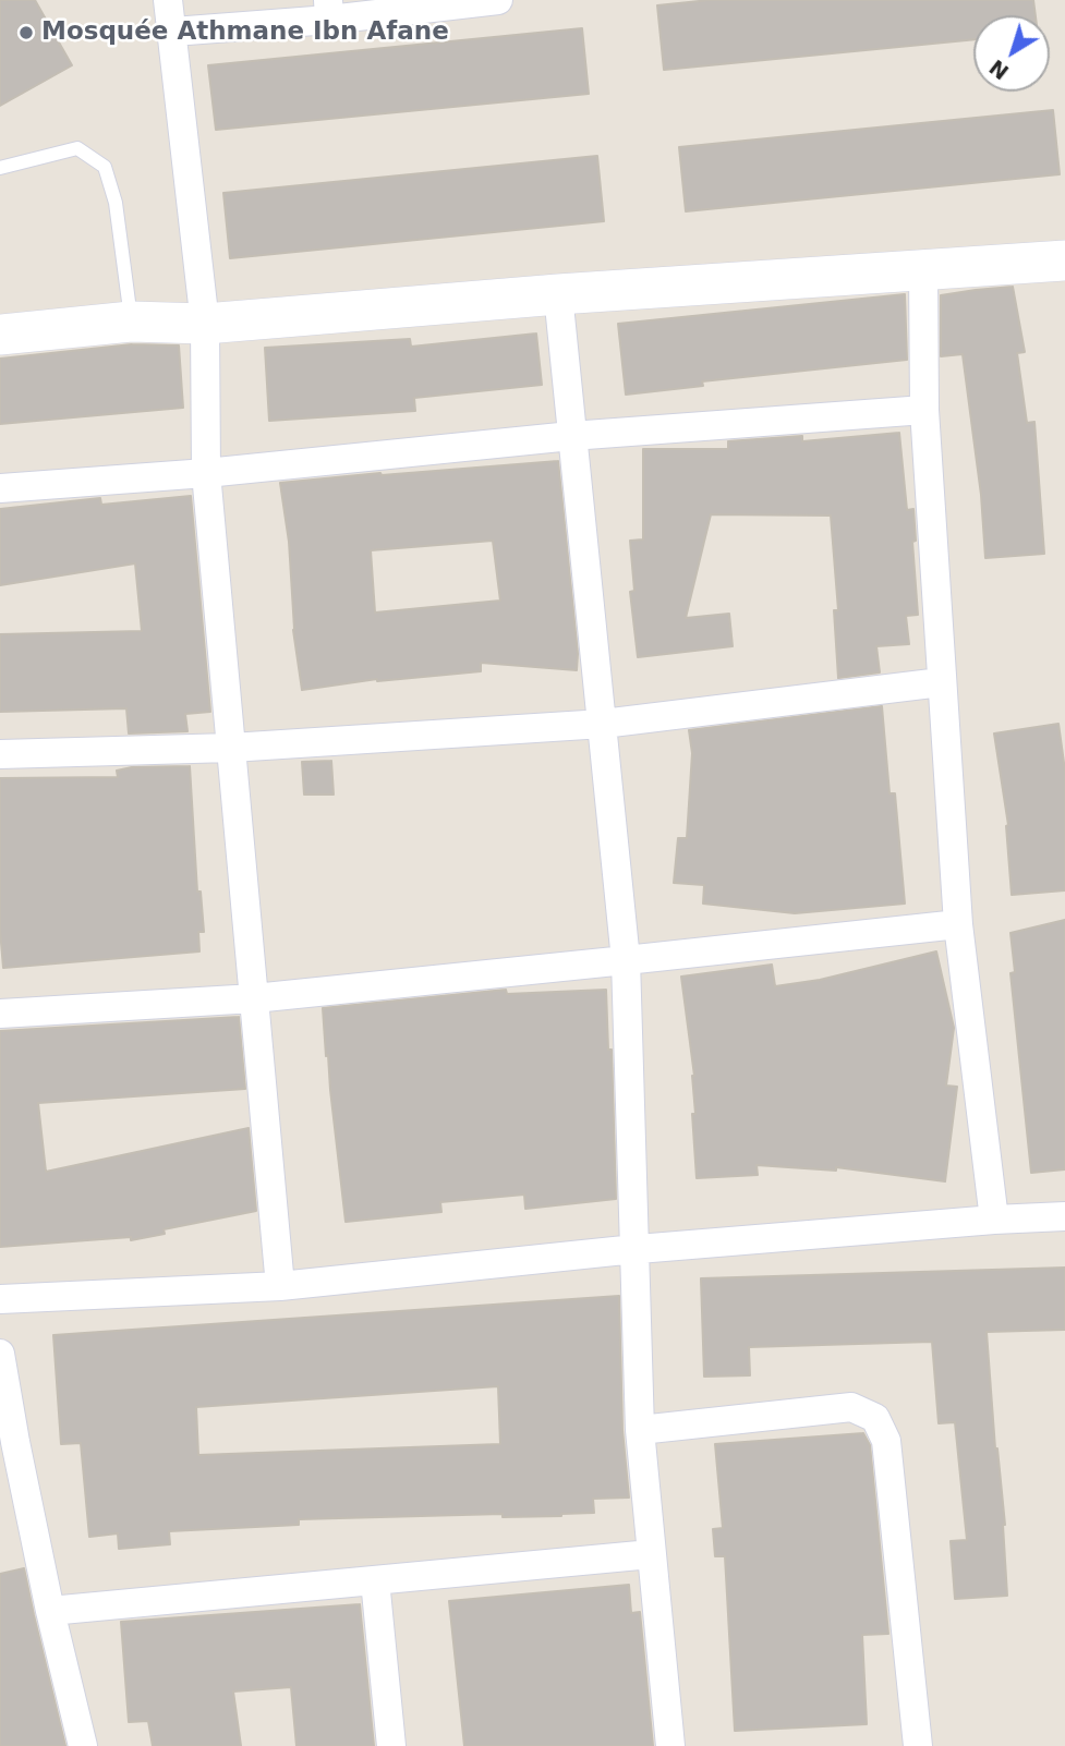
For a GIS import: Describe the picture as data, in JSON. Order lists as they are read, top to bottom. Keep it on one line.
{"places":["Mosquée Athmane Ibn Afane"],"north":"bottom left"}
